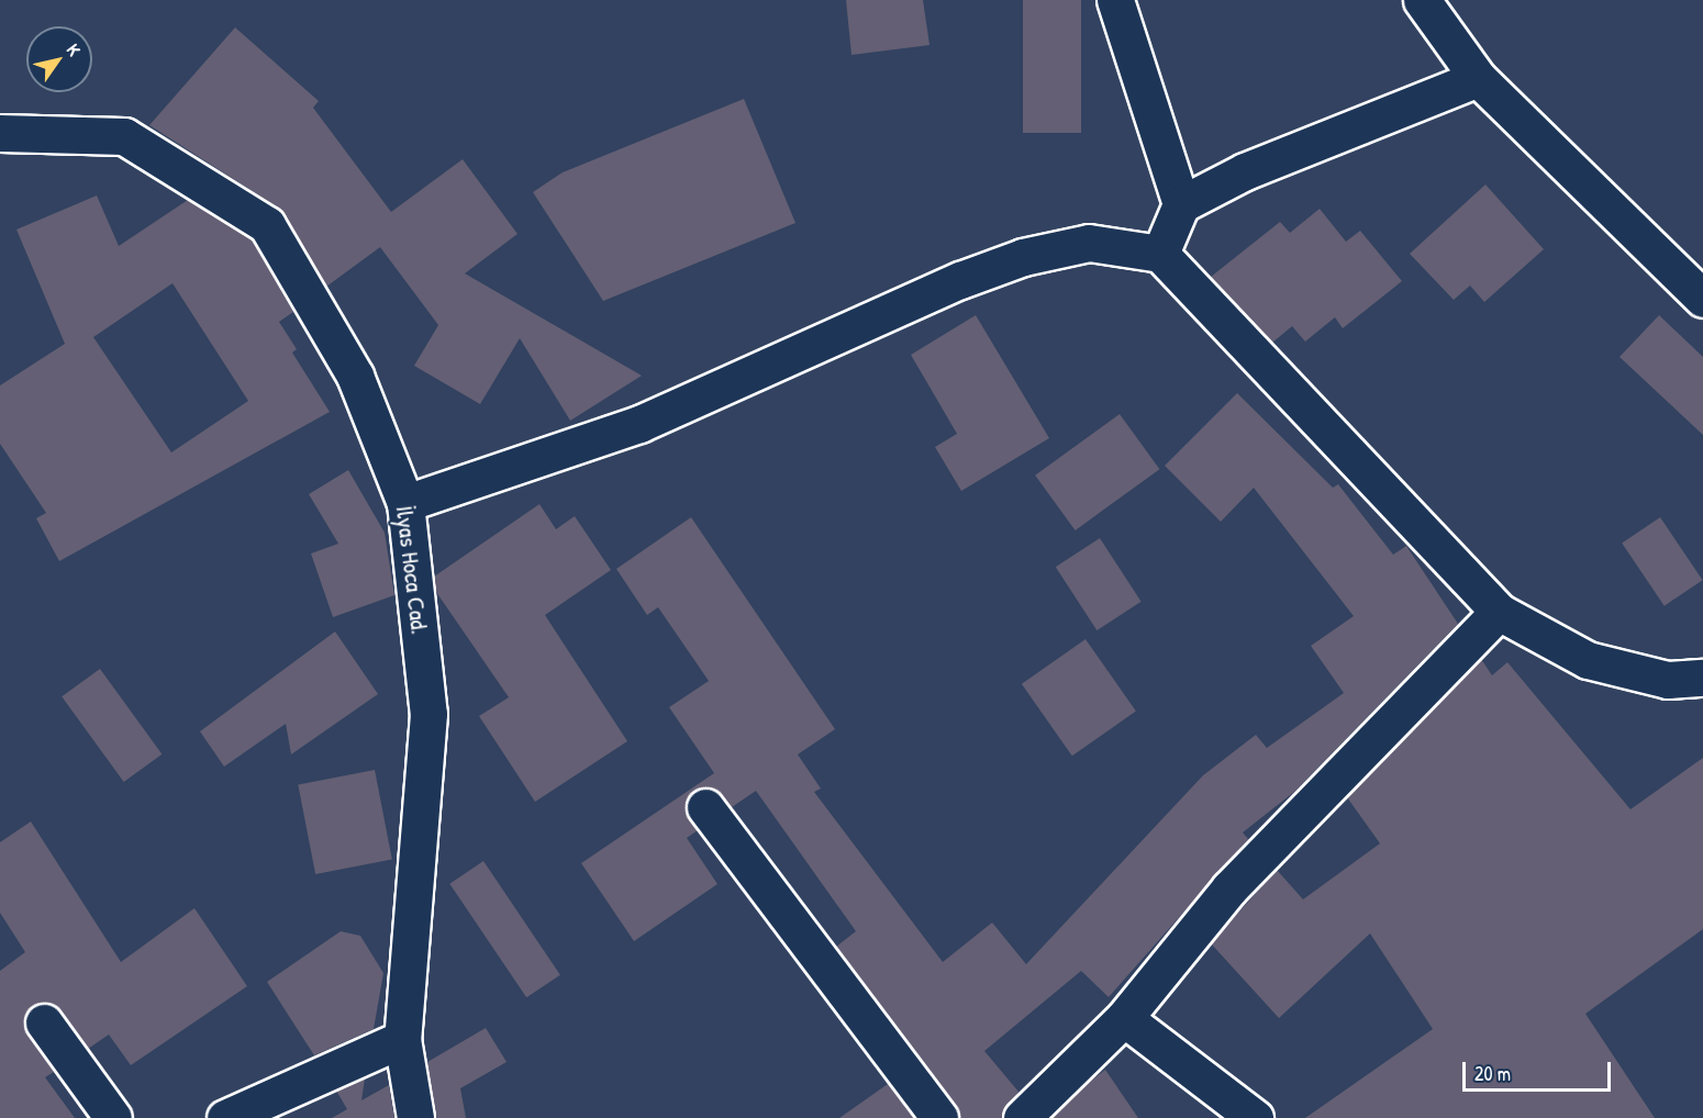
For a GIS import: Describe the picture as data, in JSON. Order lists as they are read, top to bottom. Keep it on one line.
{"streets":{"street":["İlyas Hoca Cad."]},"scale_bar":"20 m","north":"top right"}
